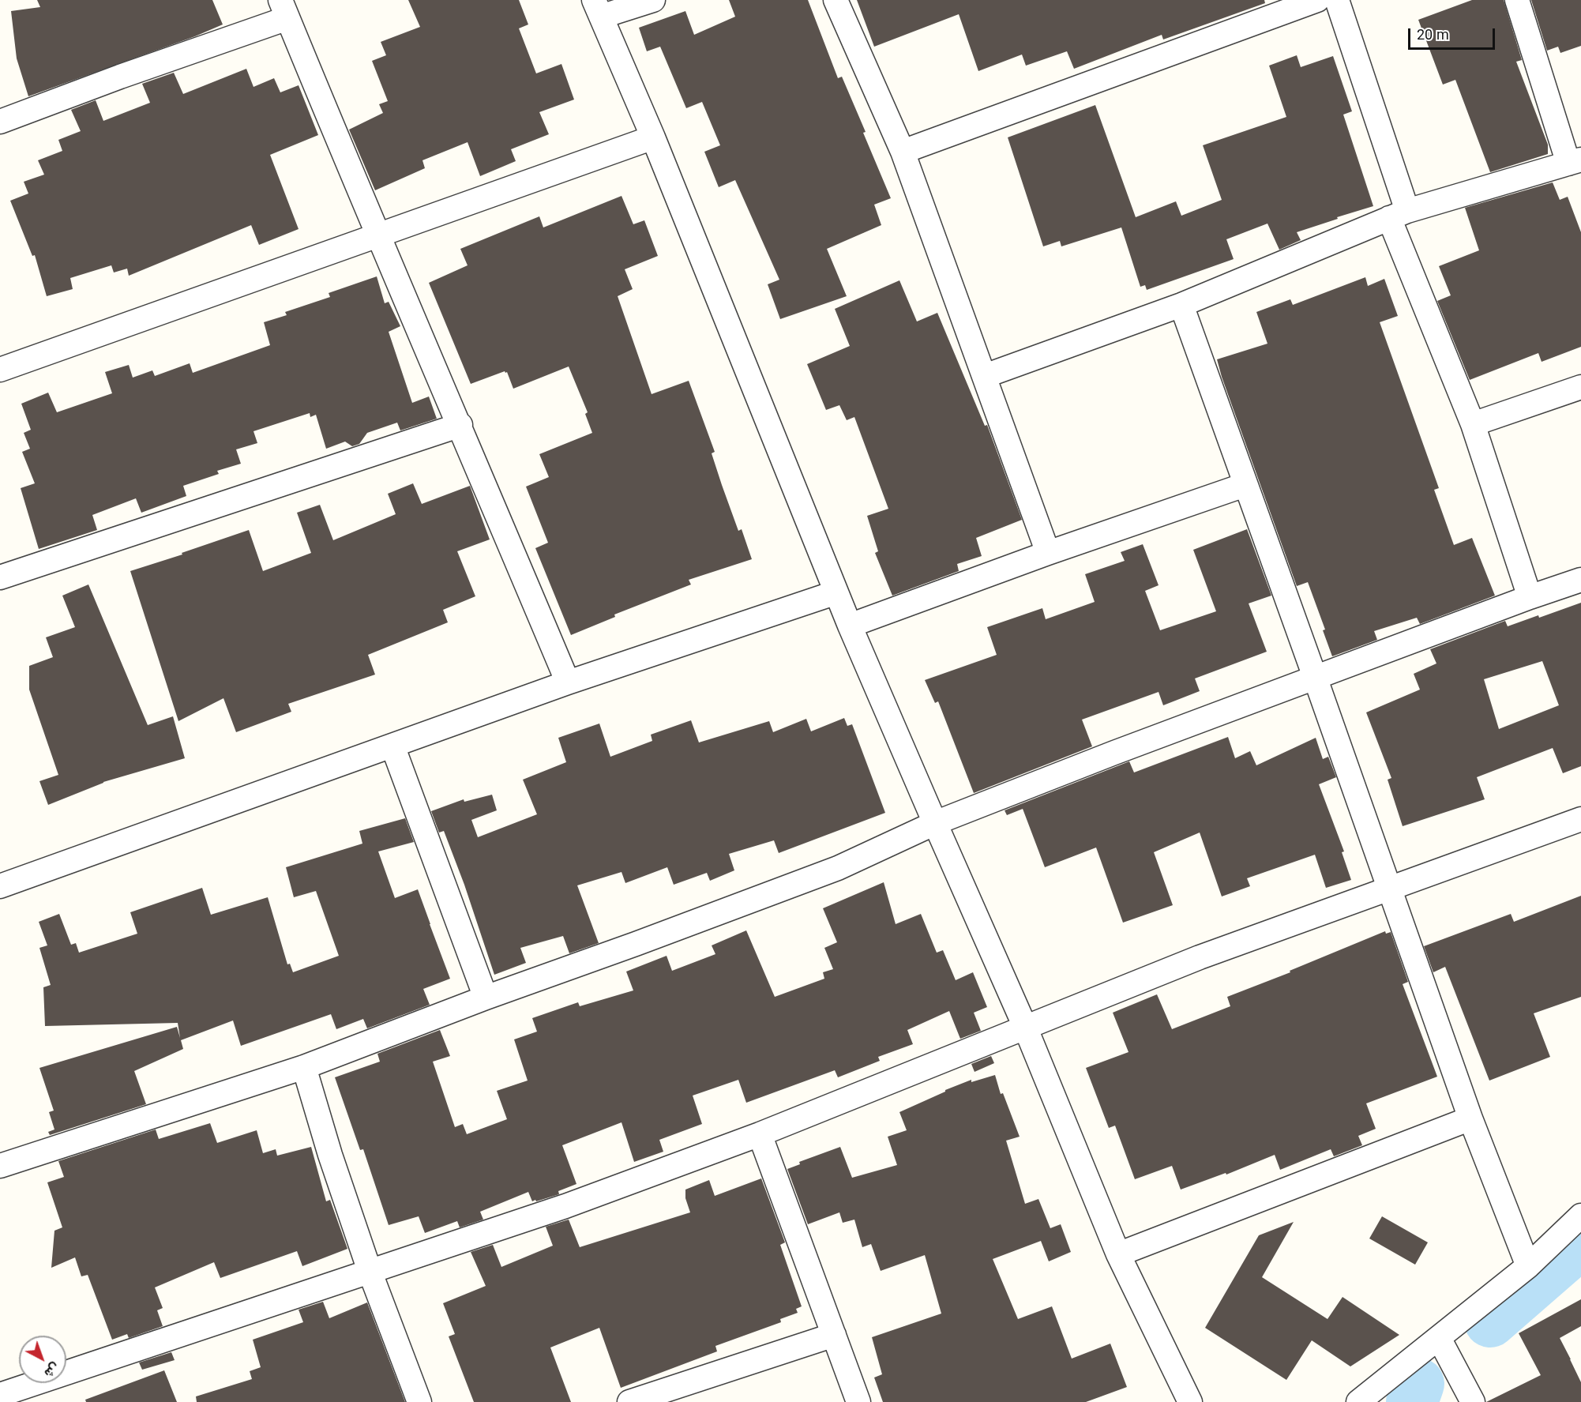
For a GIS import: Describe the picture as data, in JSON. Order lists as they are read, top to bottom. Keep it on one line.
{"scale_bar":"20 m","north":"bottom right"}
